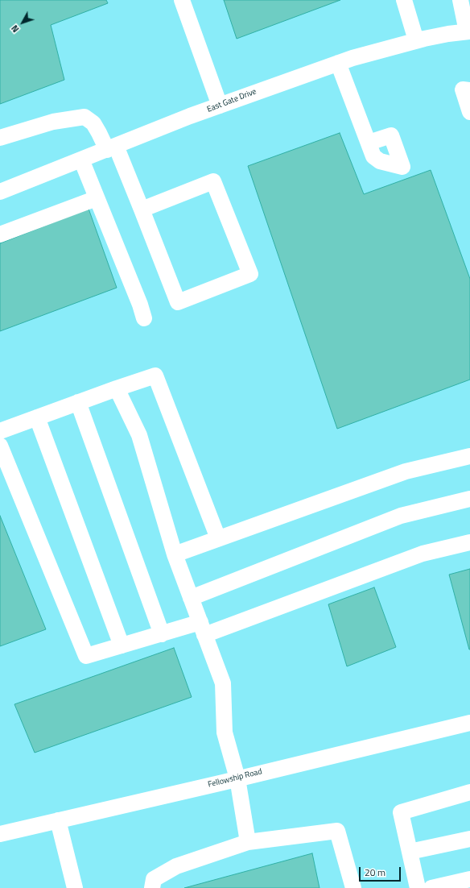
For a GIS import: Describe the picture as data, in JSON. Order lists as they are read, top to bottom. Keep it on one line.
{"streets":{"street":["East Gate Drive","Fellowship Road"]},"scale_bar":"20 m","north":"bottom left"}
